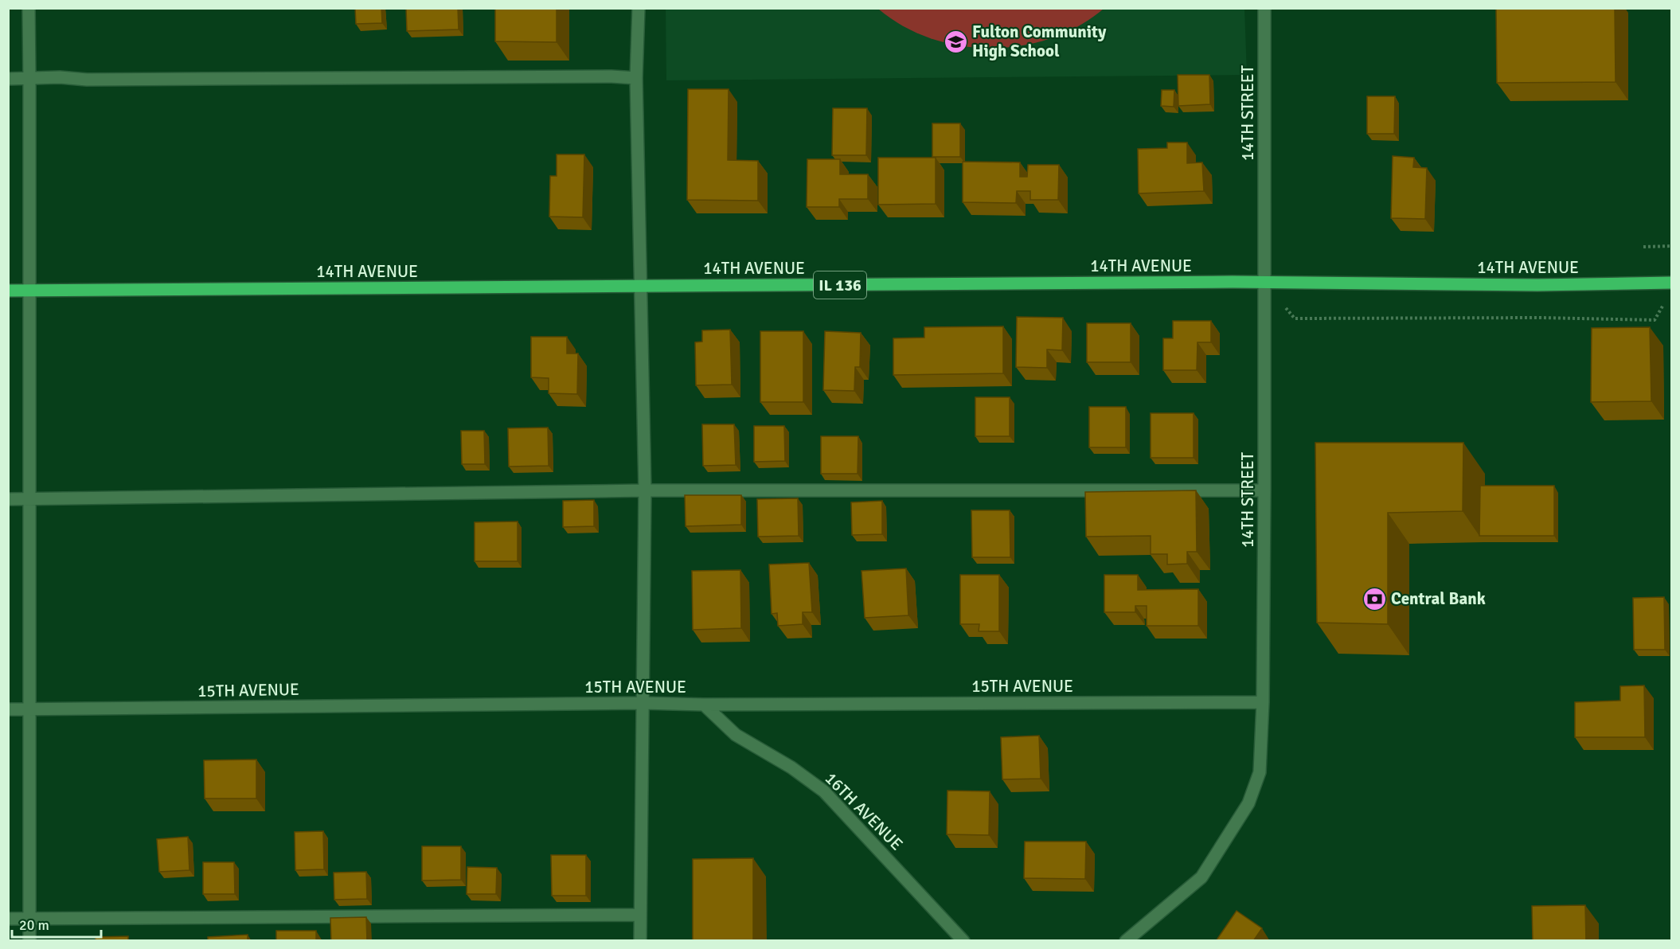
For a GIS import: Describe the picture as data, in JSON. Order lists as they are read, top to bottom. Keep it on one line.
{"streets":{"main road":["14TH AVENUE","IL 136"],"street":["14TH STREET","15TH AVENUE","16TH AVENUE"]},"crossings":[["14TH STREET","14TH AVENUE"],["14TH STREET","15TH AVENUE"],["15TH AVENUE","16TH AVENUE"]],"places":{"school or university":["Fulton Community High School"],"bank":["Central Bank"]},"scale_bar":"20 m"}
